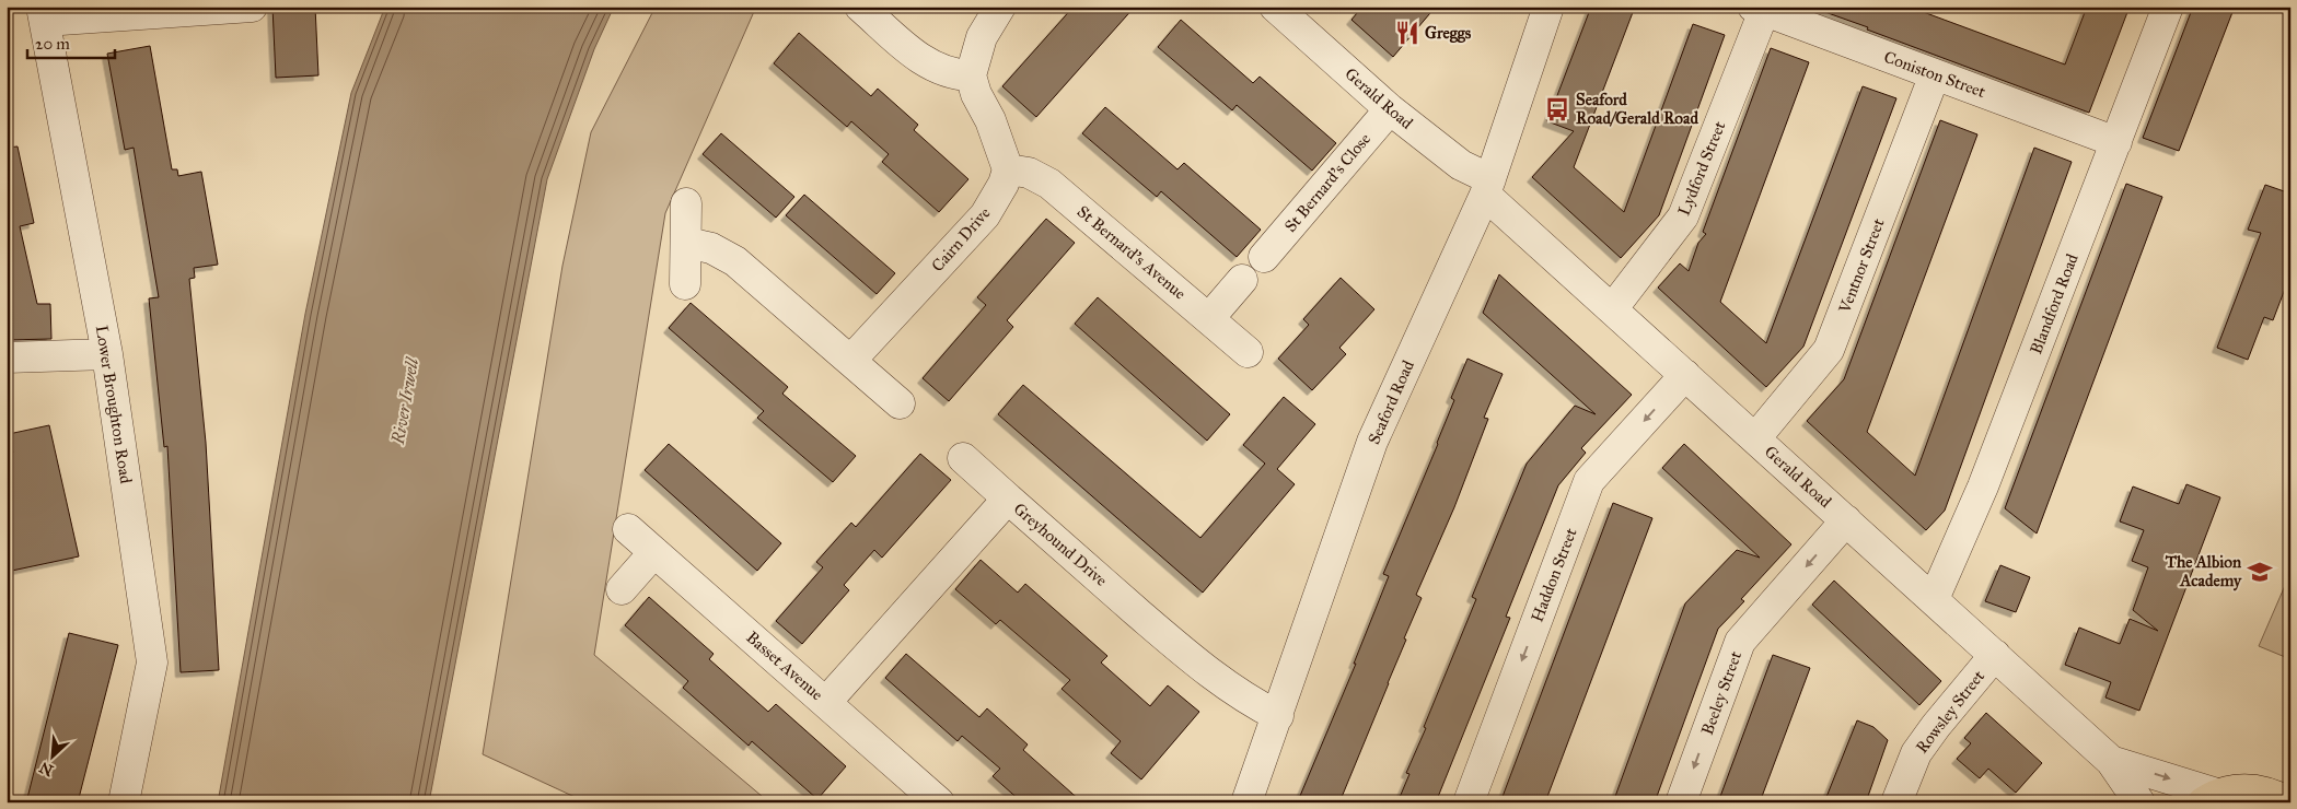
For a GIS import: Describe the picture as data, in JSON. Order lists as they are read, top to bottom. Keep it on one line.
{"streets":{"street":["Coniston Street","Gerald Road","Lydford Street","St Bernard's Close","Cairn Drive","St Bernard's Avenue","Ventnor Street","Blandford Road","Seaford Road","Lower Broughton Road","Greyhound Drive","Haddon Street","Basset Avenue","Beeley Street","Rowsley Street"]},"crossings":[["Coniston Street","Lydford Street"],["Coniston Street","Ventnor Street"],["Coniston Street","Blandford Road"],["Gerald Road","Lydford Street"],["Gerald Road","St Bernard's Close"],["Gerald Road","Ventnor Street"],["Gerald Road","Blandford Road"],["Gerald Road","Seaford Road"],["Gerald Road","Haddon Street"],["Gerald Road","Beeley Street"],["Gerald Road","Rowsley Street"],["Cairn Drive","St Bernard's Avenue"],["Seaford Road","Greyhound Drive"],["Greyhound Drive","Basset Avenue"]],"one_way":["Haddon Street","Beeley Street"],"water":["River Irwell"],"places":{"restaurant":["Greggs"],"bus stop":["Seaford Road/Gerald Road"],"school or university":["The Albion Academy"]},"scale_bar":"20 m","north":"bottom left"}
